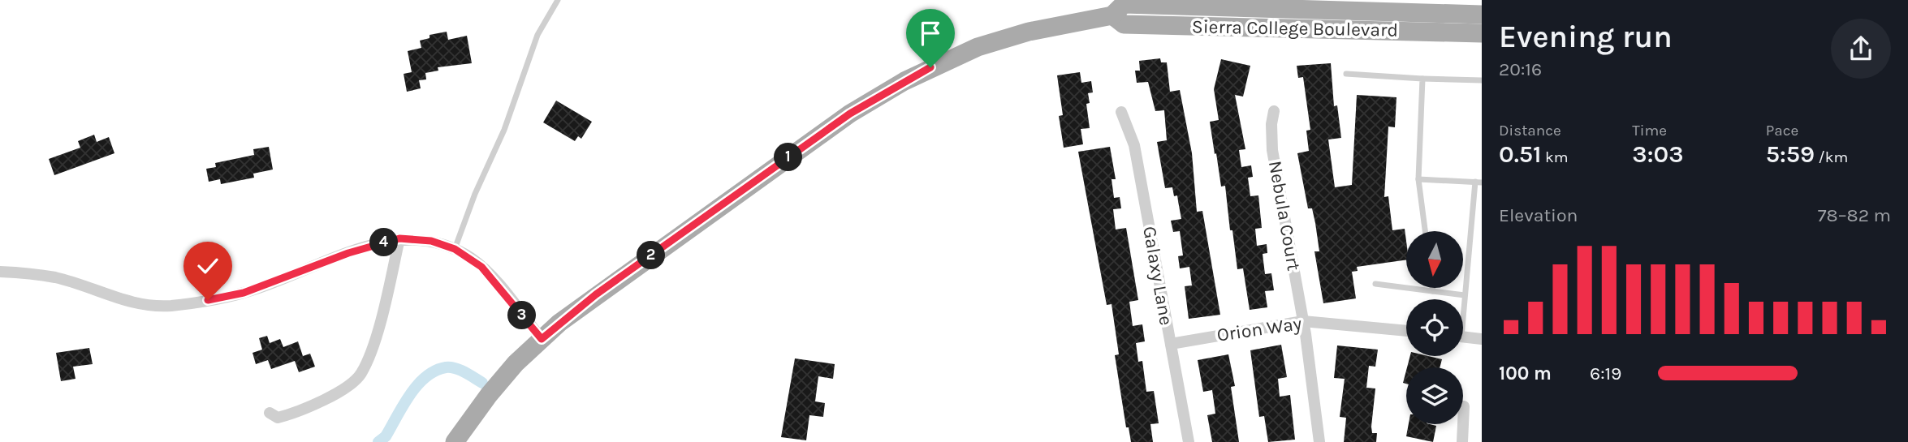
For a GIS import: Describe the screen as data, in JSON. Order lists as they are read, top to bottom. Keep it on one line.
{"streets":{"main road":["Sierra College Boulevard"],"street":["Nebula Court","Galaxy Lane","Orion Way"]},"crossings":[["Nebula Court","Orion Way"],["Galaxy Lane","Orion Way"]],"north":"bottom","page":{"heading":["Evening run","20:16"],"stats":[["Distance","0.51 km"],["Time","3:03"],["Pace","5:59 /km"]],"pins":["1","4","2","3"],"chart":["Elevation","78–82 m"],"list":[{"name":"100 m","note":"6:19"}]}}
